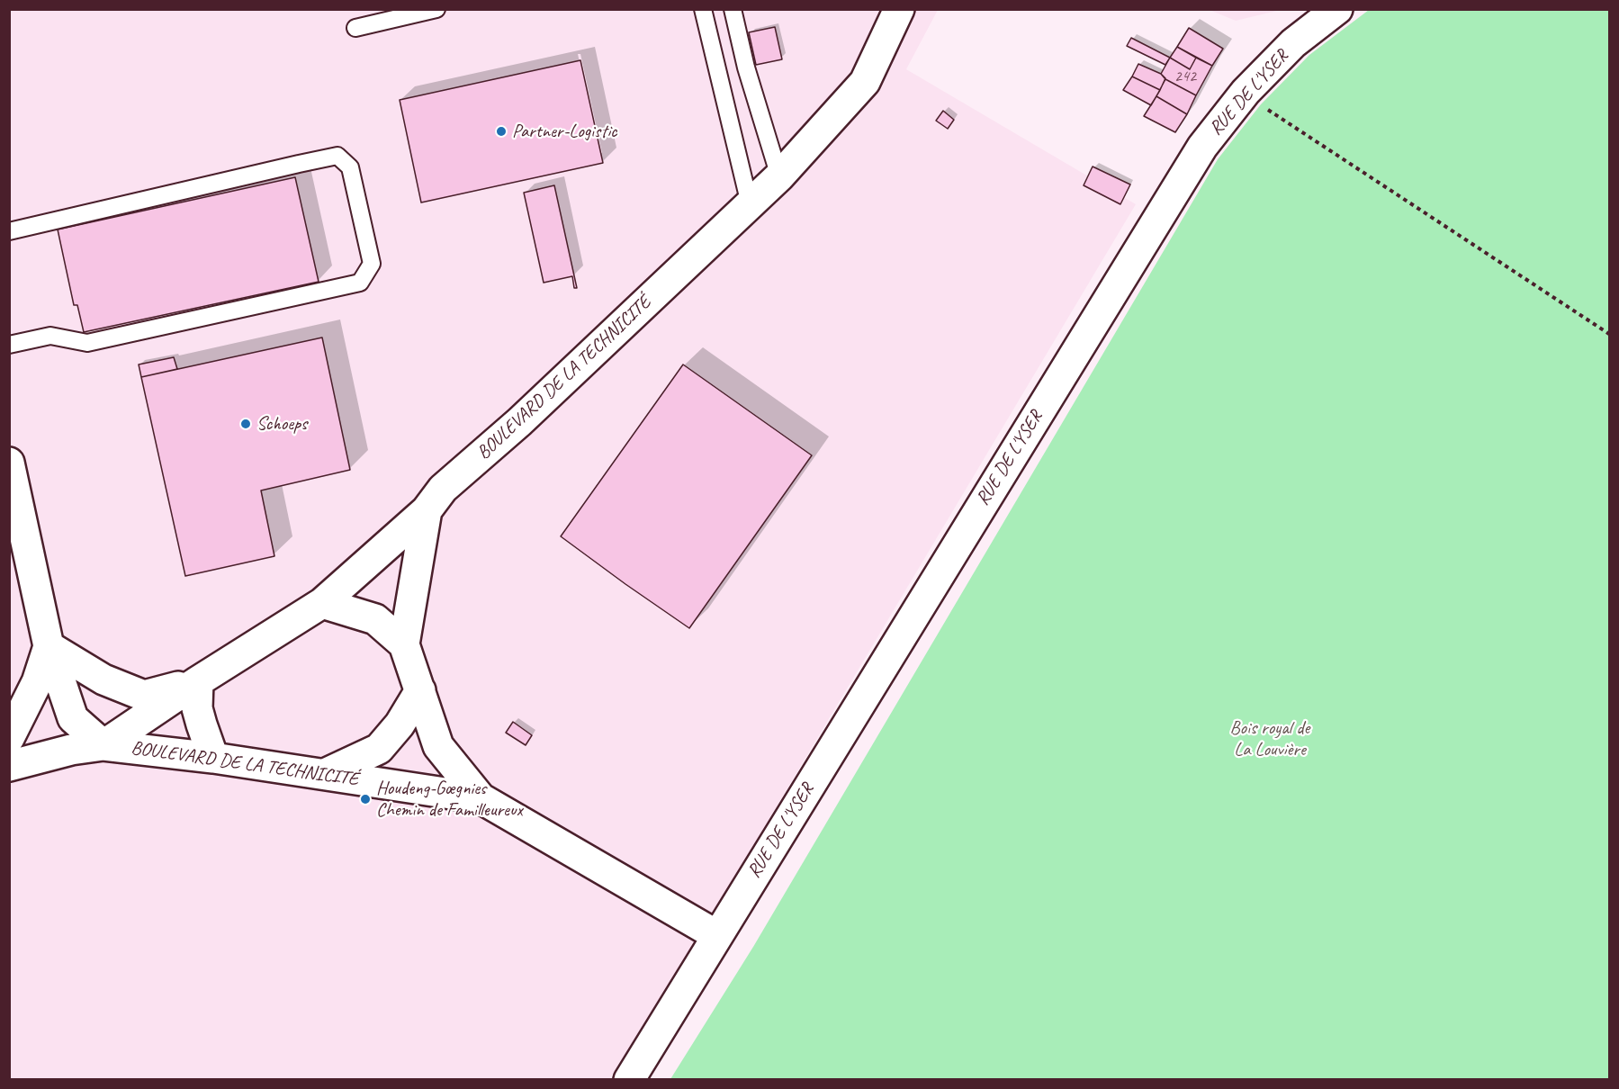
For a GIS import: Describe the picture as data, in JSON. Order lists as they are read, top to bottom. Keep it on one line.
{"streets":{"street":["RUE DE L'YSER","BOULEVARD DE LA TECHNICITÉ"]},"crossings":[["RUE DE L'YSER","BOULEVARD DE LA TECHNICITÉ"]],"parks":["Bois royal de La Louvière"],"places":["Partner-Logistic","Schoeps","Houdeng-Gœgnies Chemin de Familleureux"],"house_numbers":["242"]}
